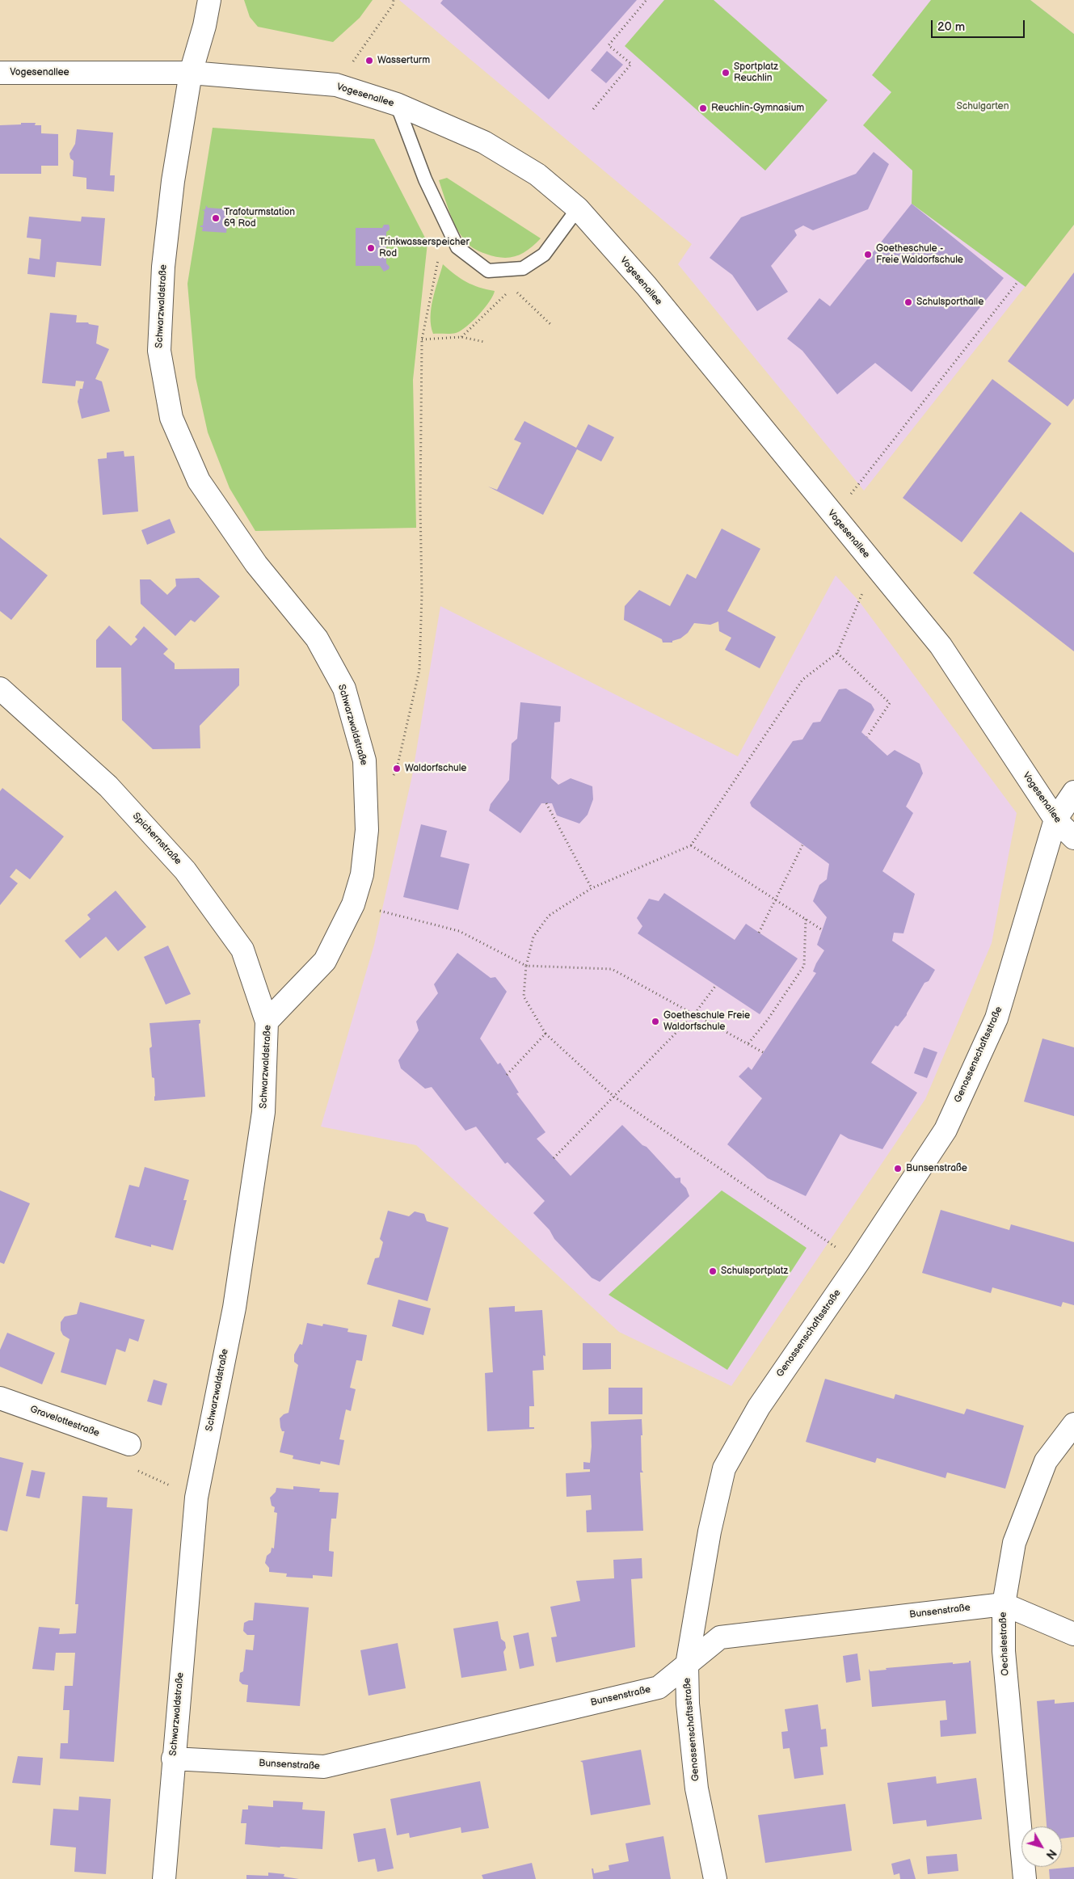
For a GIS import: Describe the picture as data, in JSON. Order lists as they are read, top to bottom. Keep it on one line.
{"streets":{"street":["Vogesenallee","Schwarzwaldstraße","Spichernstraße","Genossenschaftsstraße","Gravelottestraße","Bunsenstraße","Oechslestraße"]},"crossings":[["Vogesenallee","Schwarzwaldstraße"],["Vogesenallee","Genossenschaftsstraße"],["Schwarzwaldstraße","Spichernstraße"],["Schwarzwaldstraße","Bunsenstraße"],["Genossenschaftsstraße","Bunsenstraße"],["Bunsenstraße","Oechslestraße"]],"parks":["Schulgarten"],"places":["Wasserturm","Sportplatz Reuchlin","Reuchlin-Gymnasium","Trafoturmstation 69 Rod","Trinkwasserspeicher Rod","Goetheschule - Freie Waldorfschule","Schulsporthalle","Waldorfschule","Goetheschule Freie Waldorfschule","Bunsenstraße","Schulsportplatz"],"scale_bar":"20 m","north":"bottom right"}
